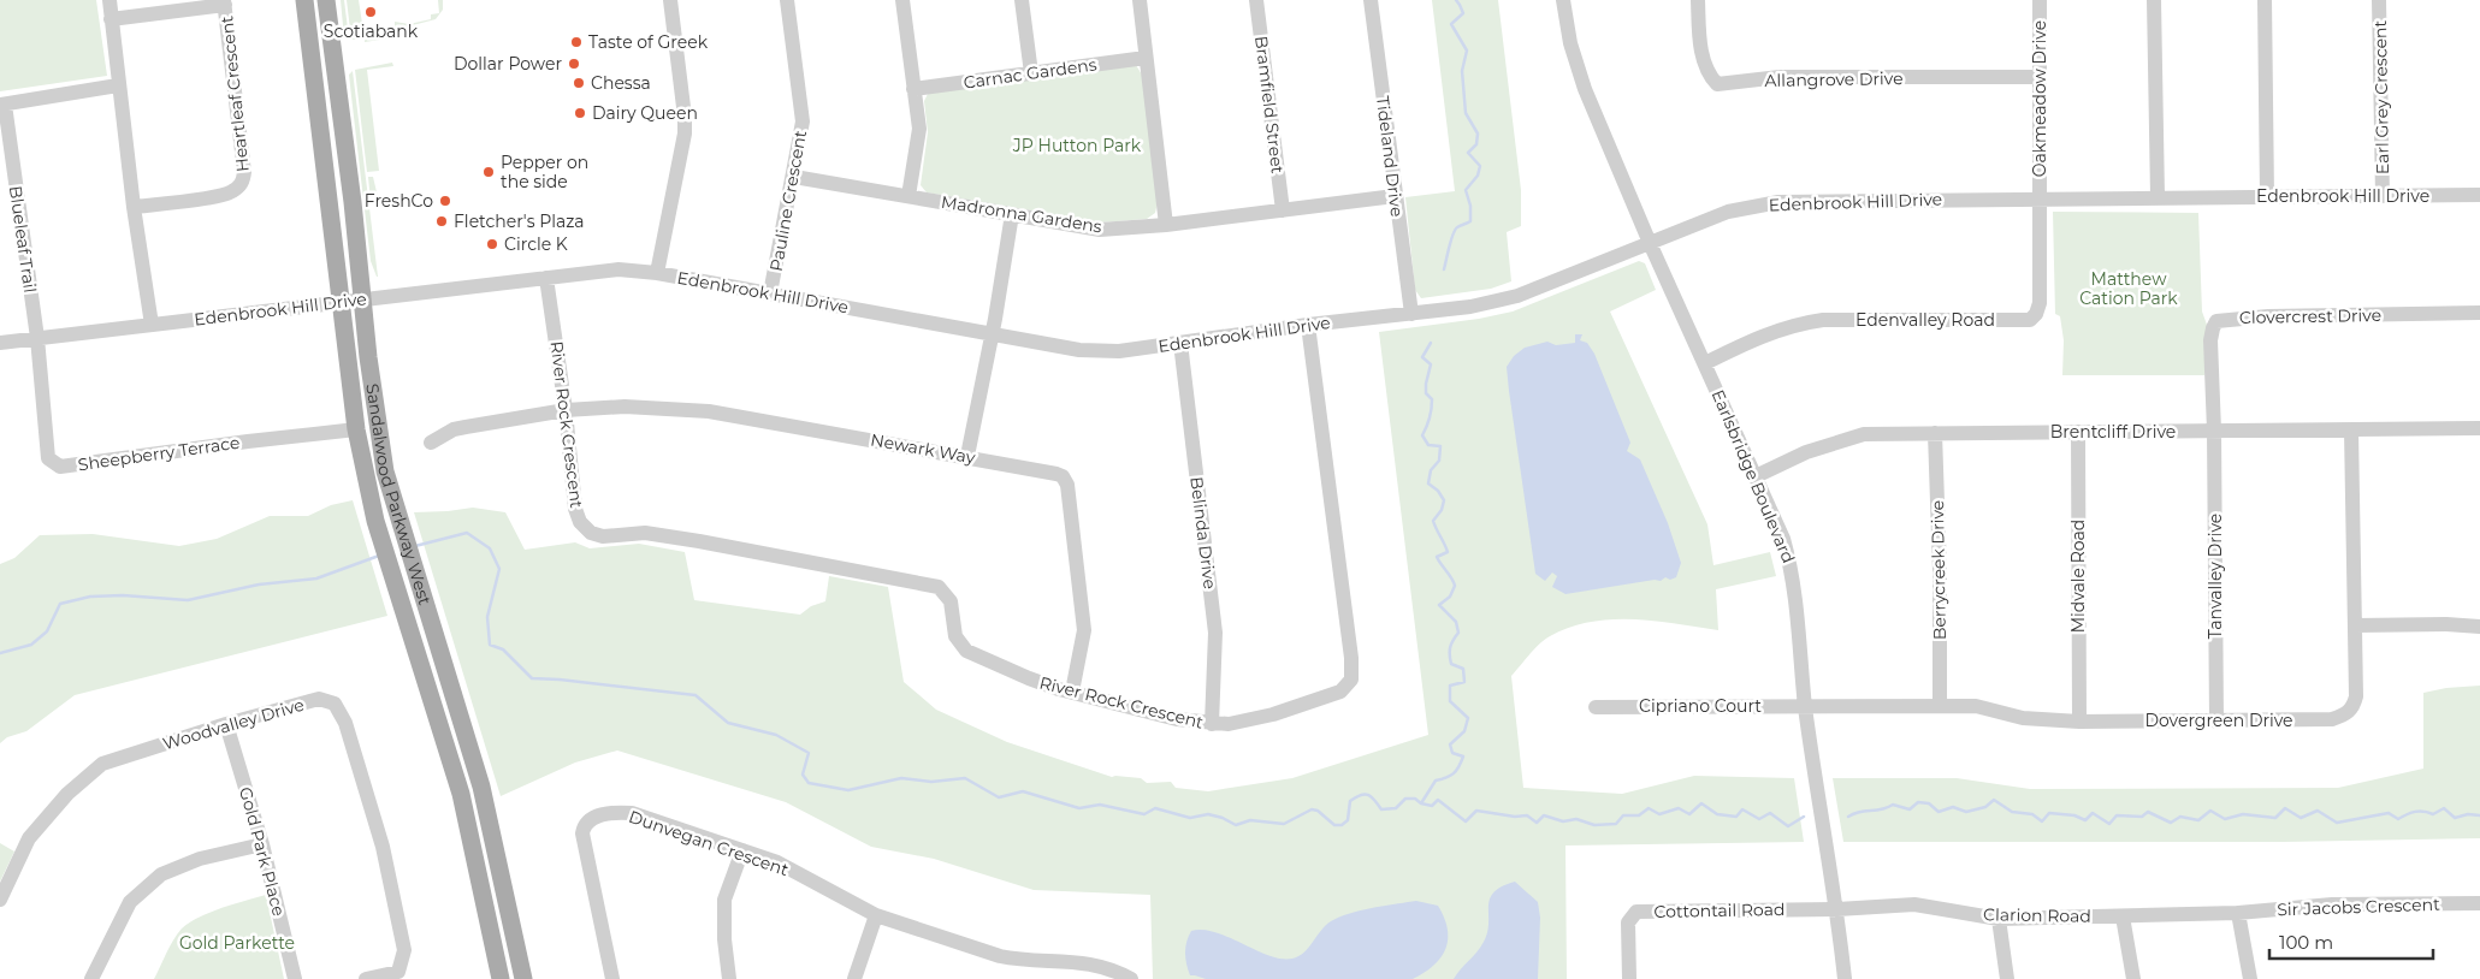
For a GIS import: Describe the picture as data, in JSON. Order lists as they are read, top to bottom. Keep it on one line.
{"streets":{"main road":["Sandalwood Parkway West"],"street":["Carnac Gardens","Allangrove Drive","Heartleaf Crescent","Earl Grey Crescent","Oakmeadow Drive","Bramfield Street","Tideland Drive","Edenbrook Hill Drive","Pauline Crescent","Madronna Gardens","Blueleaf Trail","Clovercrest Drive","Edenvalley Road","River Rock Crescent","Brentcliff Drive","Newark Way","Sheepberry Terrace","Earlsbridge Boulevard","Belinda Drive","Berrycreek Drive","Midvale Road","Tanvalley Drive","Cipriano Court","Dovergreen Drive","Woodvalley Drive","Dunvegan Crescent","Gold Park Place","Sir Jacobs Crescent","Cottontail Road","Clarion Road"]},"crossings":[["Allangrove Drive","Oakmeadow Drive"],["Earl Grey Crescent","Edenbrook Hill Drive"],["Oakmeadow Drive","Edenbrook Hill Drive"],["Oakmeadow Drive","Edenvalley Road"],["Bramfield Street","Madronna Gardens"],["Tideland Drive","Edenbrook Hill Drive"],["Tideland Drive","Madronna Gardens"],["Edenbrook Hill Drive","Pauline Crescent"],["Edenbrook Hill Drive","Blueleaf Trail"],["Edenbrook Hill Drive","Edenvalley Road"],["Edenbrook Hill Drive","River Rock Crescent"],["Edenbrook Hill Drive","Sheepberry Terrace"],["Edenbrook Hill Drive","Earlsbridge Boulevard"],["Edenbrook Hill Drive","Sandalwood Parkway West"],["Edenbrook Hill Drive","Belinda Drive"],["Pauline Crescent","Madronna Gardens"],["Blueleaf Trail","Sheepberry Terrace"],["Clovercrest Drive","Brentcliff Drive"],["Clovercrest Drive","Tanvalley Drive"],["Edenvalley Road","Earlsbridge Boulevard"],["River Rock Crescent","Newark Way"],["River Rock Crescent","Belinda Drive"],["Brentcliff Drive","Earlsbridge Boulevard"],["Brentcliff Drive","Berrycreek Drive"],["Brentcliff Drive","Midvale Road"],["Brentcliff Drive","Tanvalley Drive"],["Brentcliff Drive","Dovergreen Drive"],["Sheepberry Terrace","Sandalwood Parkway West"],["Earlsbridge Boulevard","Cipriano Court"],["Earlsbridge Boulevard","Dovergreen Drive"],["Earlsbridge Boulevard","Cottontail Road"],["Earlsbridge Boulevard","Clarion Road"],["Berrycreek Drive","Dovergreen Drive"],["Midvale Road","Dovergreen Drive"],["Tanvalley Drive","Dovergreen Drive"],["Cipriano Court","Dovergreen Drive"],["Woodvalley Drive","Gold Park Place"],["Sir Jacobs Crescent","Clarion Road"],["Cottontail Road","Clarion Road"]],"parks":["JP Hutton Park","Matthew Cation Park","Gold Parkette"],"places":["Scotiabank","Taste of Greek","Dollar Power","Chessa","Dairy Queen","Pepper on the side","FreshCo","Fletcher's Plaza","Circle K"],"scale_bar":"100 m"}
